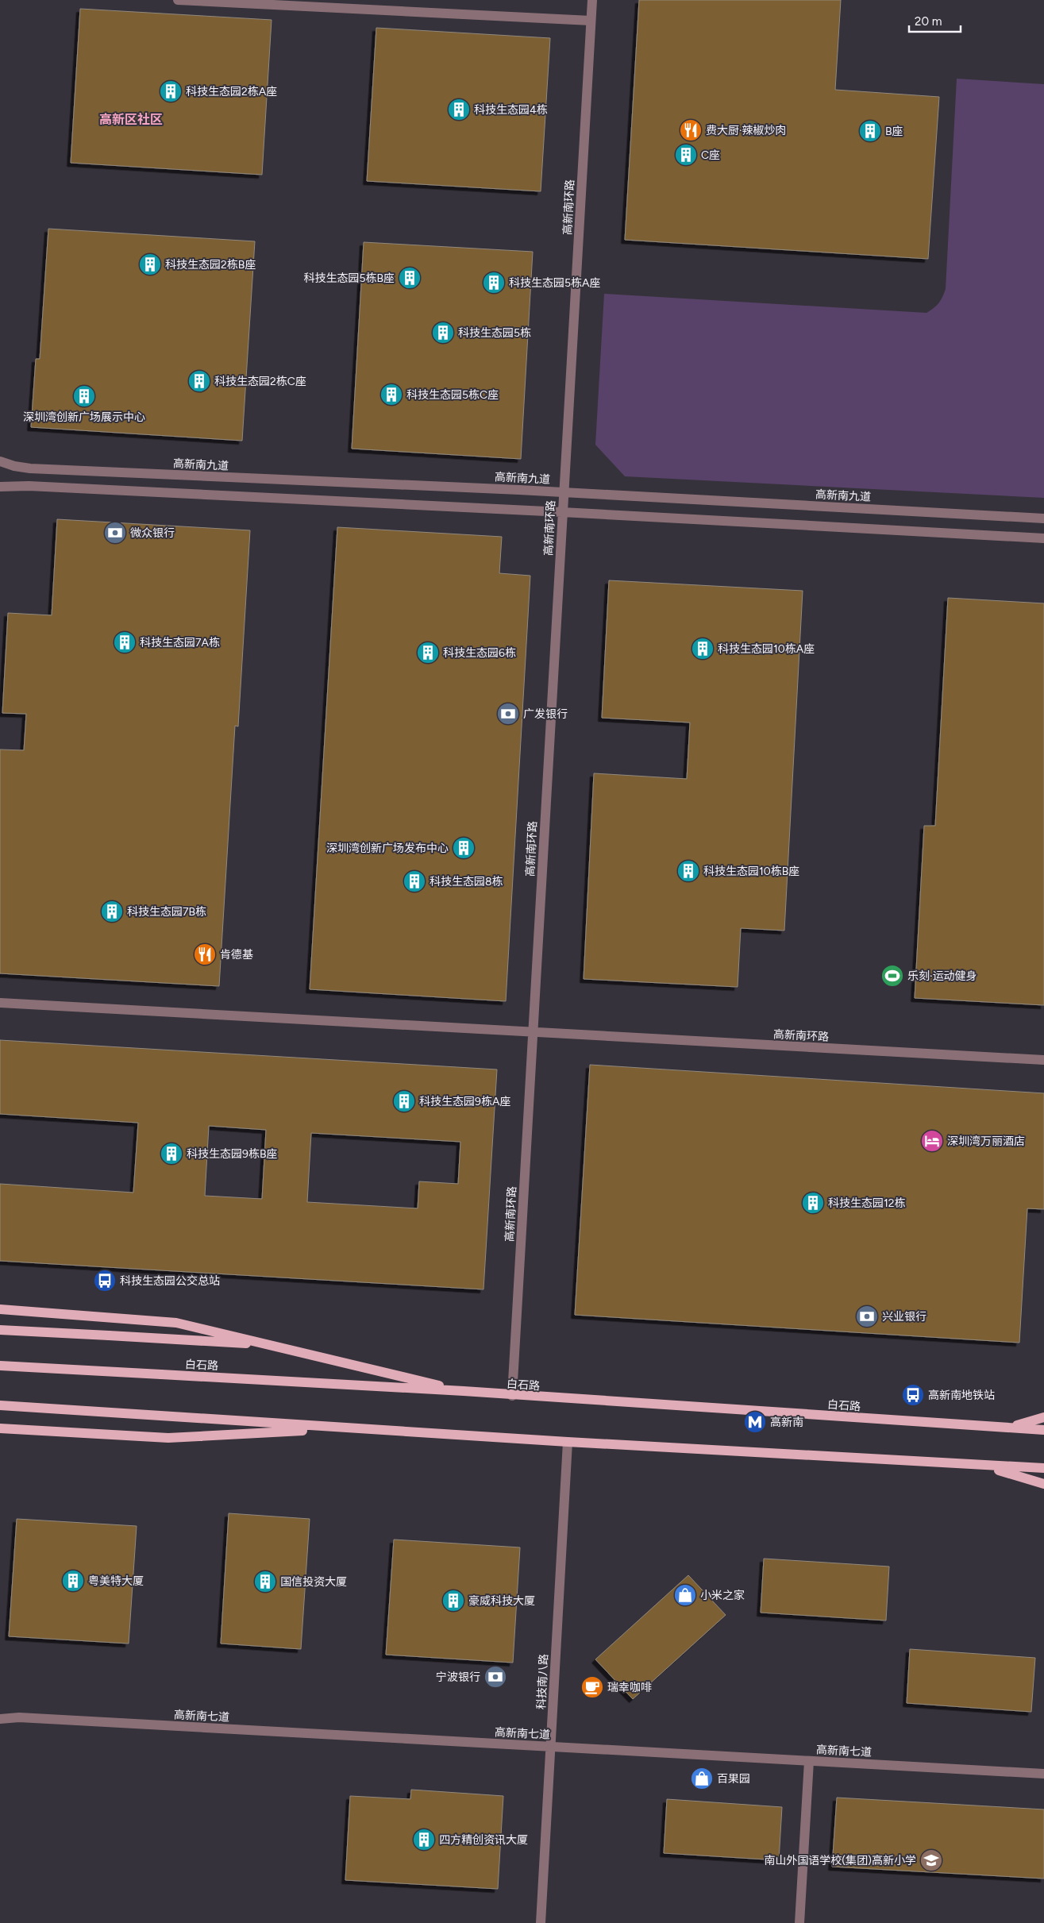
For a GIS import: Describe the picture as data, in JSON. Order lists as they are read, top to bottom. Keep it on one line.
{"streets":{"main road":["白石路"],"street":["高新南环路","高新南九道","科技南八路","高新南七道"]},"crossings":[["高新南环路","高新南九道"],["高新南环路","白石路"],["科技南八路","高新南七道"]],"districts":["高新区社区"],"places":{"building":["科技生态园2栋A座","科技生态园4栋","B座","C座","科技生态园2栋B座","科技生态园5栋B座","科技生态园5栋A座","科技生态园5栋","科技生态园2栋C座","科技生态园5栋C座","深圳湾创新广场展示中心","科技生态园7A栋","科技生态园10栋A座","科技生态园6栋","深圳湾创新广场发布中心","科技生态园10栋B座","科技生态园8栋","科技生态园7B栋","科技生态园9栋A座","科技生态园9栋B座","科技生态园12栋","粤美特大厦","国信投资大厦","豪威科技大厦","四方精创资讯大厦"],"restaurant":["费大厨·辣椒炒肉","肯德基"],"bank":["微众银行","广发银行","兴业银行","宁波银行"],"sports":["乐刻·运动健身"],"hotel":["深圳湾万丽酒店"],"bus stop":["科技生态园公交总站","高新南地铁站"],"metro station":["高新南"],"shop":["小米之家","百果园"],"cafe":["瑞幸咖啡"],"school or university":["南山外国语学校(集团)高新小学"]},"scale_bar":"20 m"}
